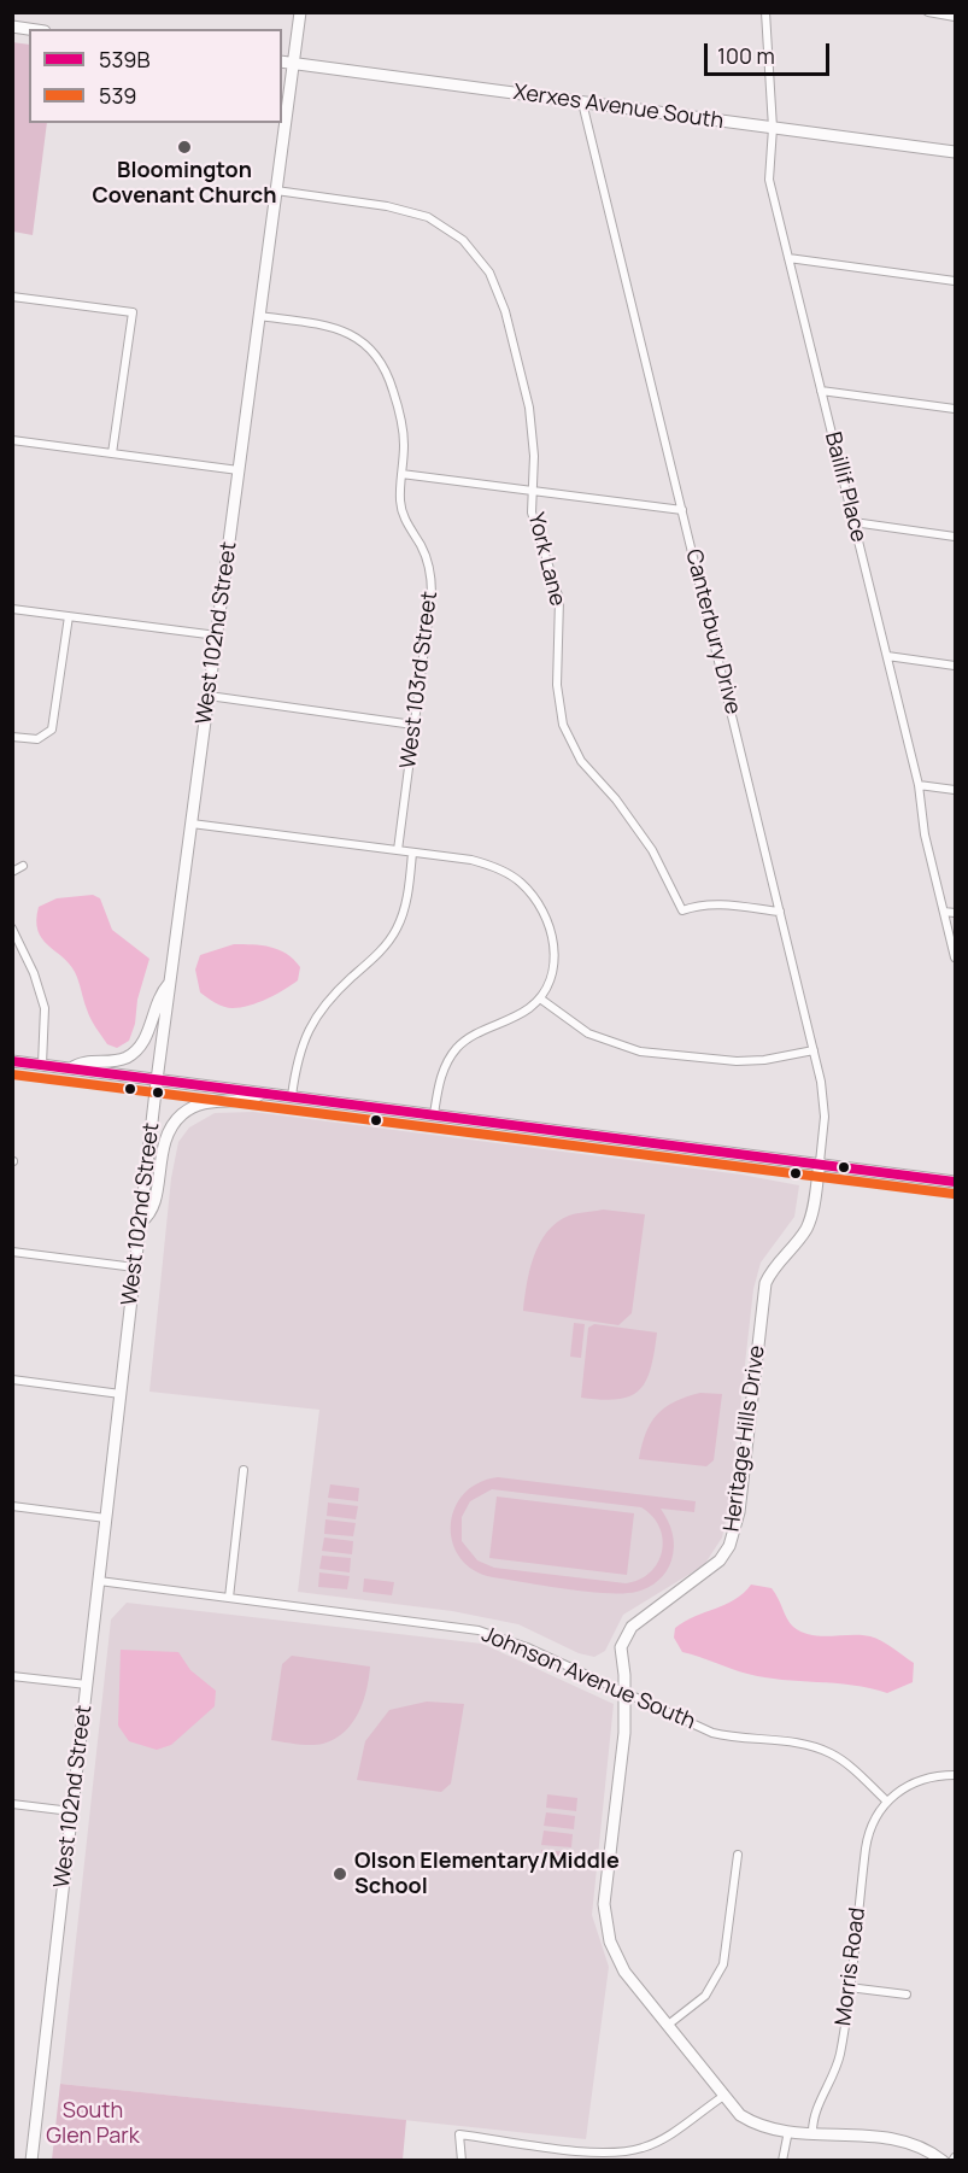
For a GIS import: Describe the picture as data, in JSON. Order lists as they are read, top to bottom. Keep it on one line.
{"streets":{"street":["Xerxes Avenue South","Baillif Place","York Lane","Canterbury Drive","West 102nd Street","West 103rd Street","Heritage Hills Drive","Johnson Avenue South","Morris Road"]},"crossings":[["Xerxes Avenue South","Baillif Place"],["Xerxes Avenue South","Canterbury Drive"],["Xerxes Avenue South","West 102nd Street"],["York Lane","Canterbury Drive"],["York Lane","West 102nd Street"],["Canterbury Drive","Heritage Hills Drive"],["West 102nd Street","West 103rd Street"],["West 102nd Street","Johnson Avenue South"],["Heritage Hills Drive","Johnson Avenue South"],["Heritage Hills Drive","Morris Road"],["Johnson Avenue South","Morris Road"]],"parks":["South Glen Park"],"places":["Bloomington Covenant Church","Olson Elementary/Middle School"],"lines":["transit line 539B","transit line 539"],"legend":["539B","539"],"scale_bar":"100 m"}
